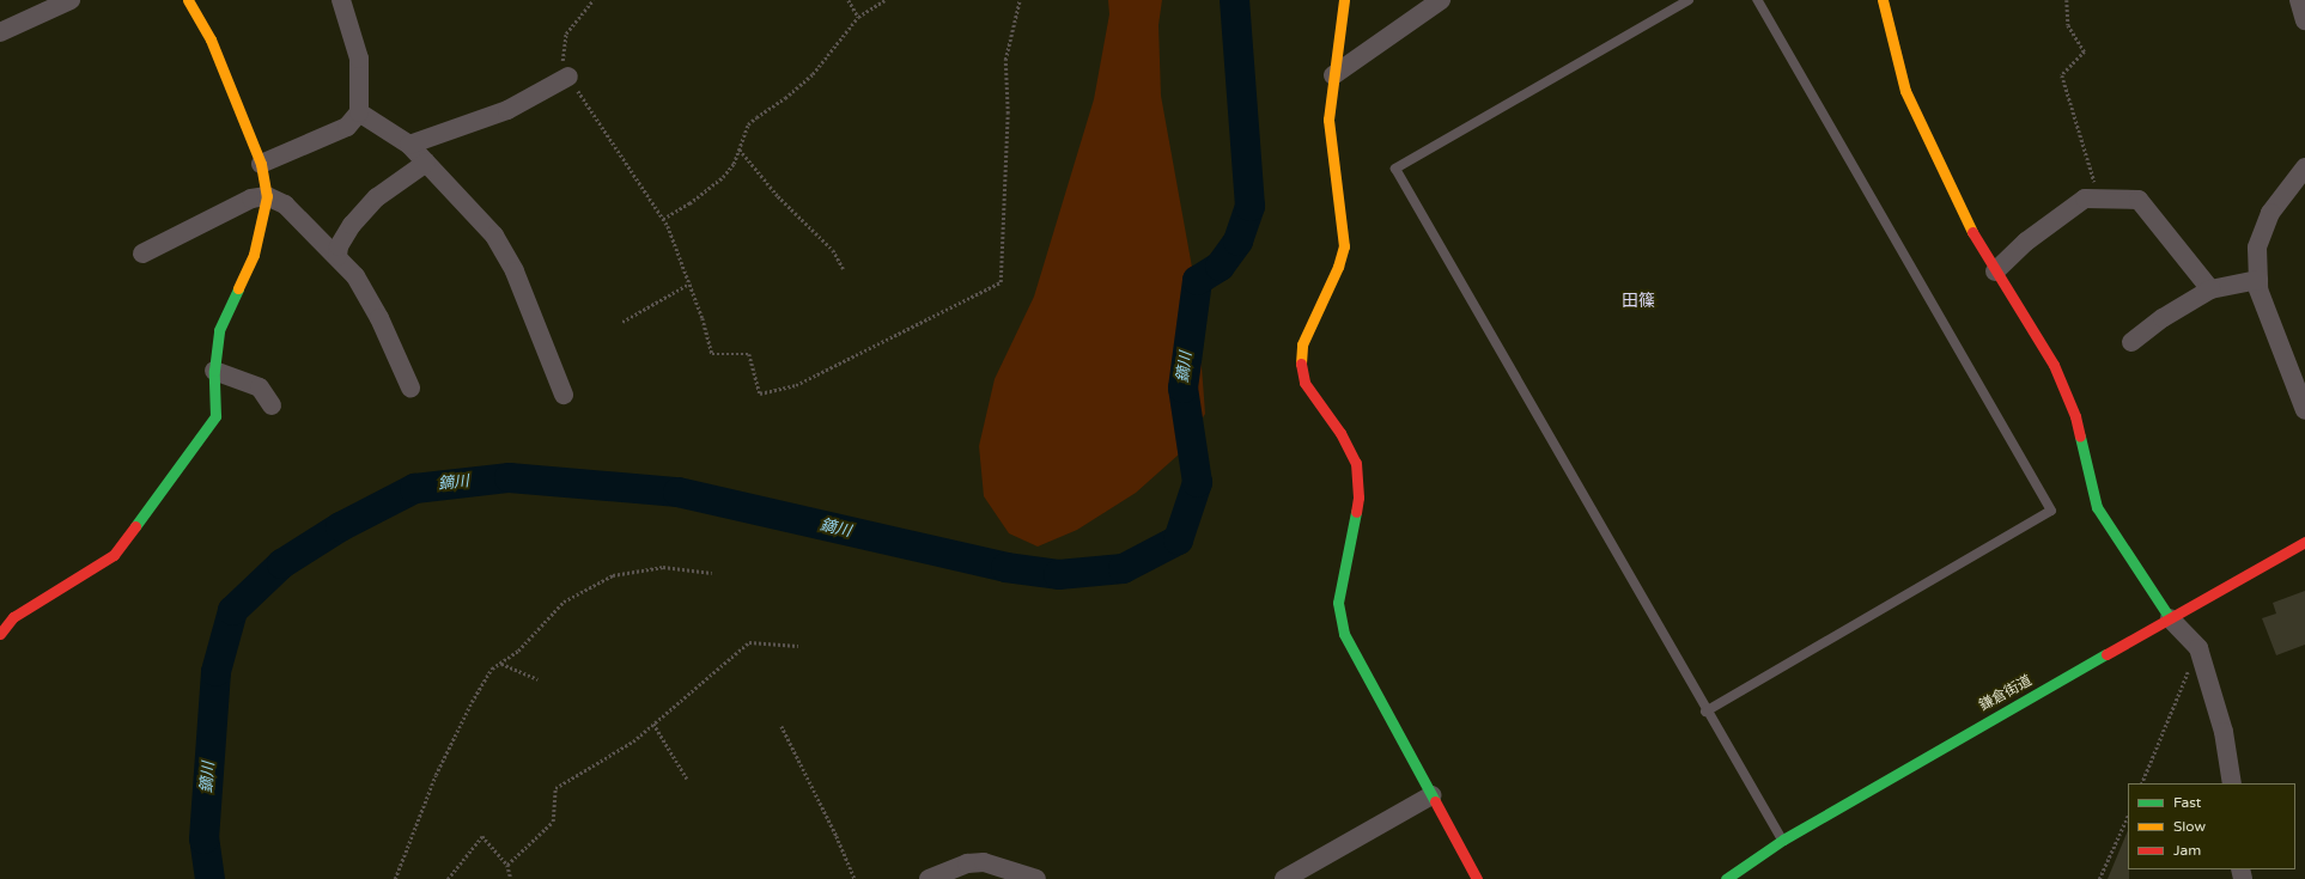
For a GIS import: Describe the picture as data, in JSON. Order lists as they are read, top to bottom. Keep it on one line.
{"streets":{"street":["鎌倉街道"]},"districts":["田篠"],"water":["鏑川"],"legend":["Fast","Slow","Jam"]}
